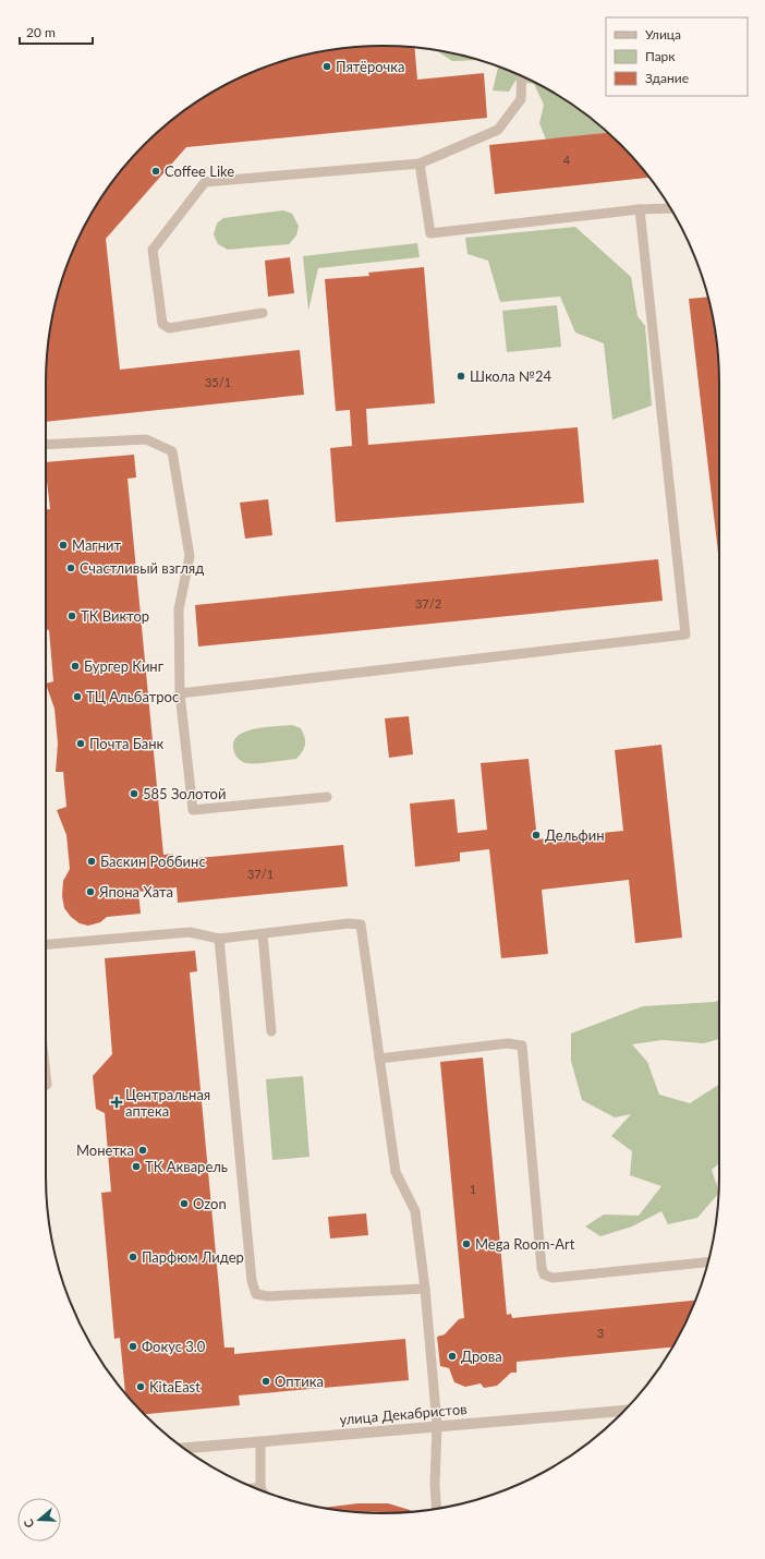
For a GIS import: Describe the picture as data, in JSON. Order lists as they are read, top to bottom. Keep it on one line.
{"streets":{"street":["улица Декабристов"]},"places":{"other":["Пятёрочка","Coffee Like","Школа №24","Магнит","Счастливый взгляд","ТК Виктор","Бургер Кинг","ТЦ Альбатрос","Почта Банк","585 Золотой","Дельфин","Баскин Роббинс","Япона Хата","Монетка","ТК Акварель","Ozon","Mega Room-Art","Парфюм Лидер","Фокус 3.0","Дрова","Оптика","KitaEast"],"health":["Центральная аптека"]},"house_numbers":["4","35/1","37/2","37/1","1","3"],"legend":["Улица","Парк","Здание"],"scale_bar":"20 m","north":"left"}
